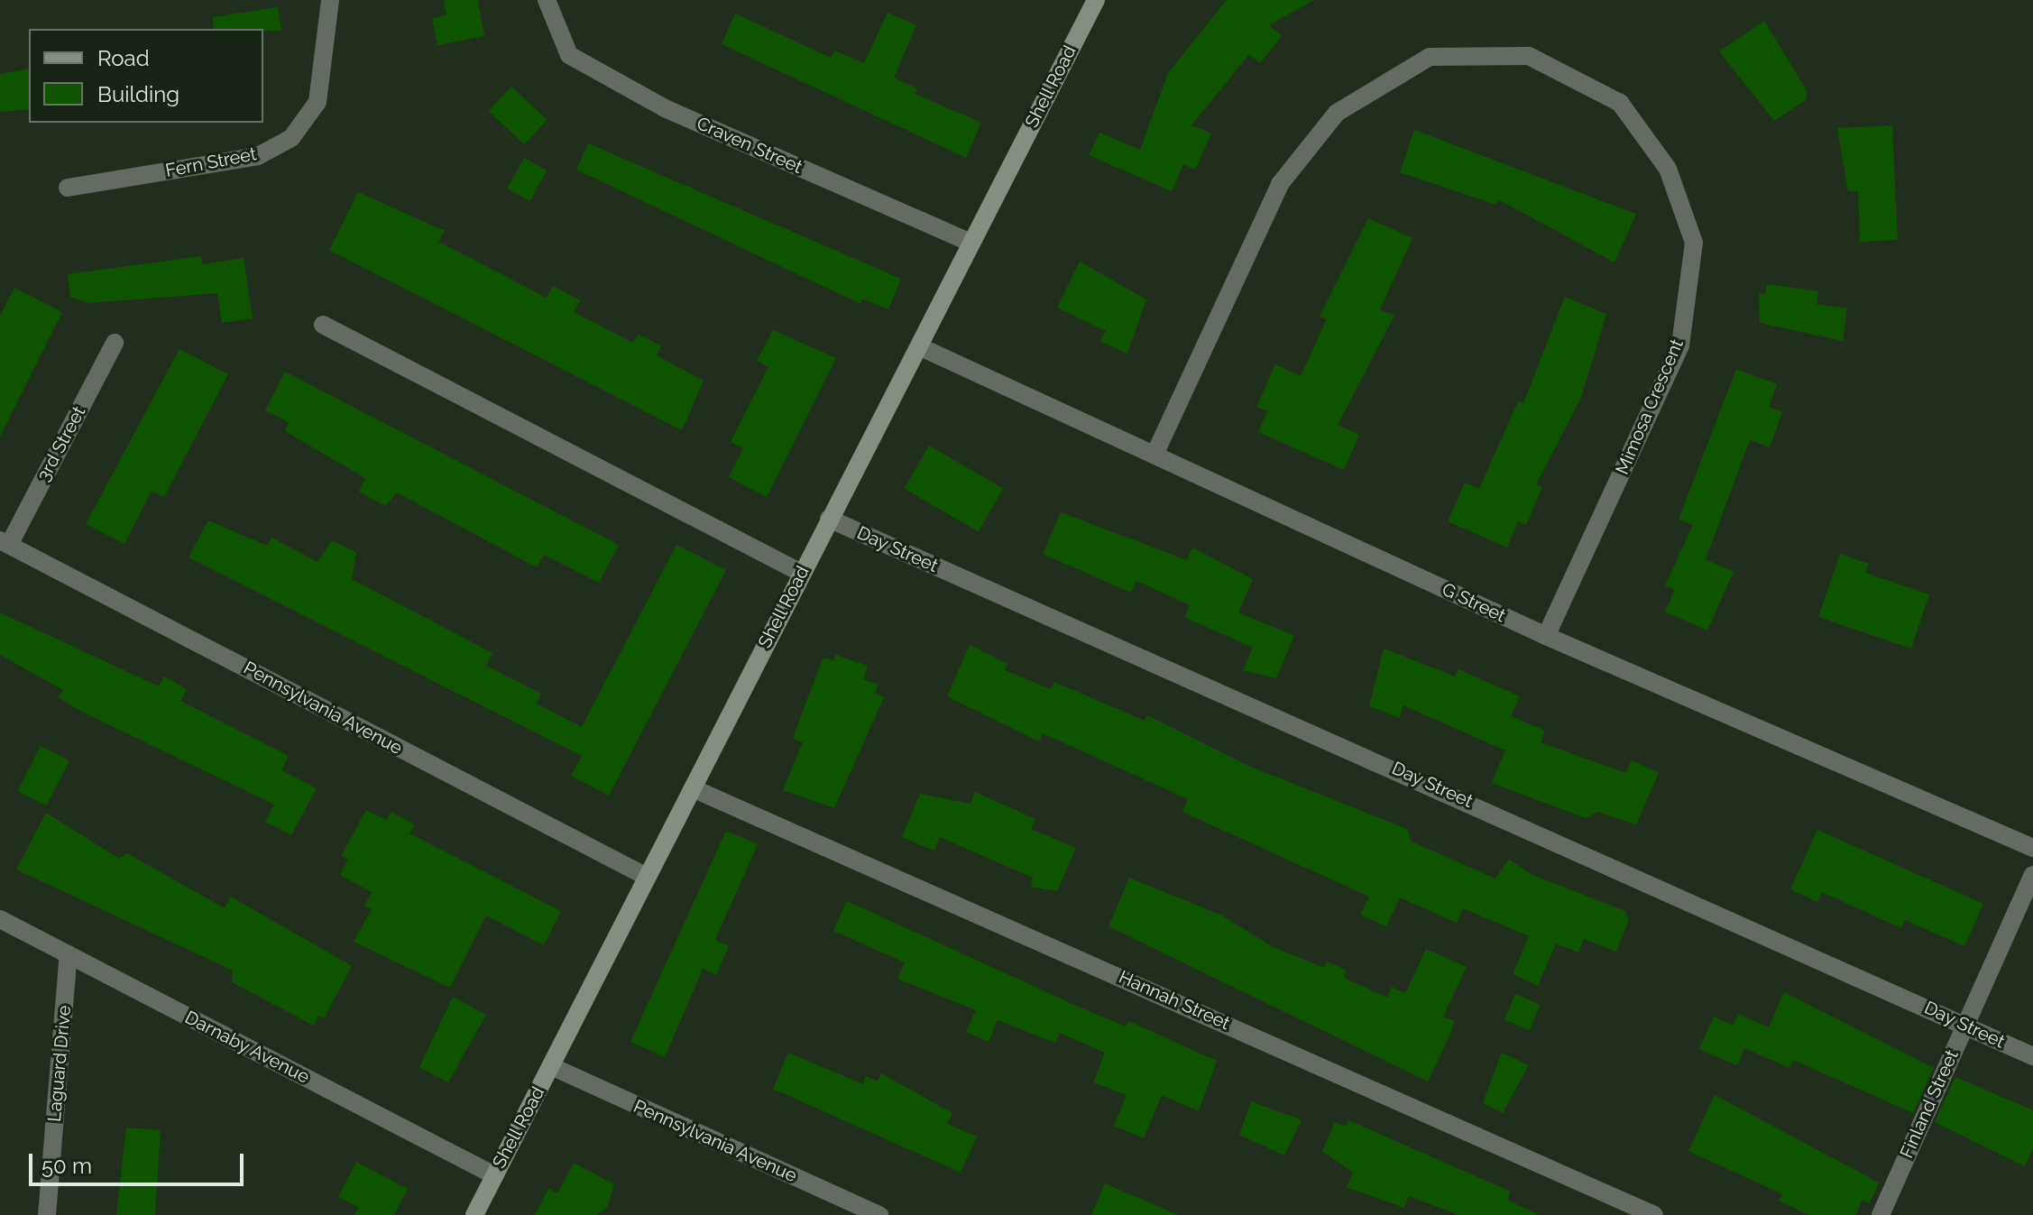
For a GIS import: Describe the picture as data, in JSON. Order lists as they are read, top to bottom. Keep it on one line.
{"streets":{"street":["Shell Road","Craven Street","Fern Street","Mimosa Crescent","3rd Street","Day Street","G Street","Pennsylvania Avenue","Hannah Street","Darnaby Avenue","Laguard Drive","Finland Street"]},"crossings":[["Shell Road","Craven Street"],["Shell Road","Day Street"],["Shell Road","G Street"],["Shell Road","Pennsylvania Avenue"],["Shell Road","Hannah Street"],["Shell Road","Darnaby Avenue"],["Mimosa Crescent","G Street"],["3rd Street","Pennsylvania Avenue"],["Day Street","Finland Street"],["Darnaby Avenue","Laguard Drive"]],"legend":["Road","Building"],"scale_bar":"50 m"}
